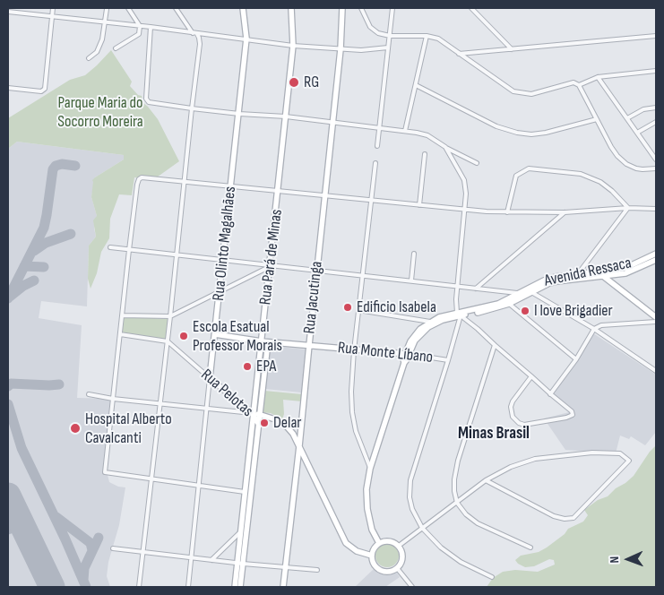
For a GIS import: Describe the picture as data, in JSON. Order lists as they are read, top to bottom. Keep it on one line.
{"streets":{"street":["Rua Olinto Magalhães","Rua Pará de Minas","Avenida Ressaca","Rua Jacutinga","Rua Monte Líbano","Rua Pelotas"]},"crossings":[["Rua Olinto Magalhães","Rua Monte Líbano"],["Rua Olinto Magalhães","Rua Pelotas"],["Rua Pará de Minas","Rua Monte Líbano"],["Rua Pará de Minas","Rua Pelotas"],["Avenida Ressaca","Rua Monte Líbano"],["Rua Jacutinga","Rua Monte Líbano"]],"districts":["Minas Brasil"],"parks":["Parque Maria do Socorro Moreira"],"places":["RG","Edificio Isabela","I love Brigadier","Escola Esatual Professor Morais","EPA","Delar","Hospital Alberto Cavalcanti"],"north":"left"}
